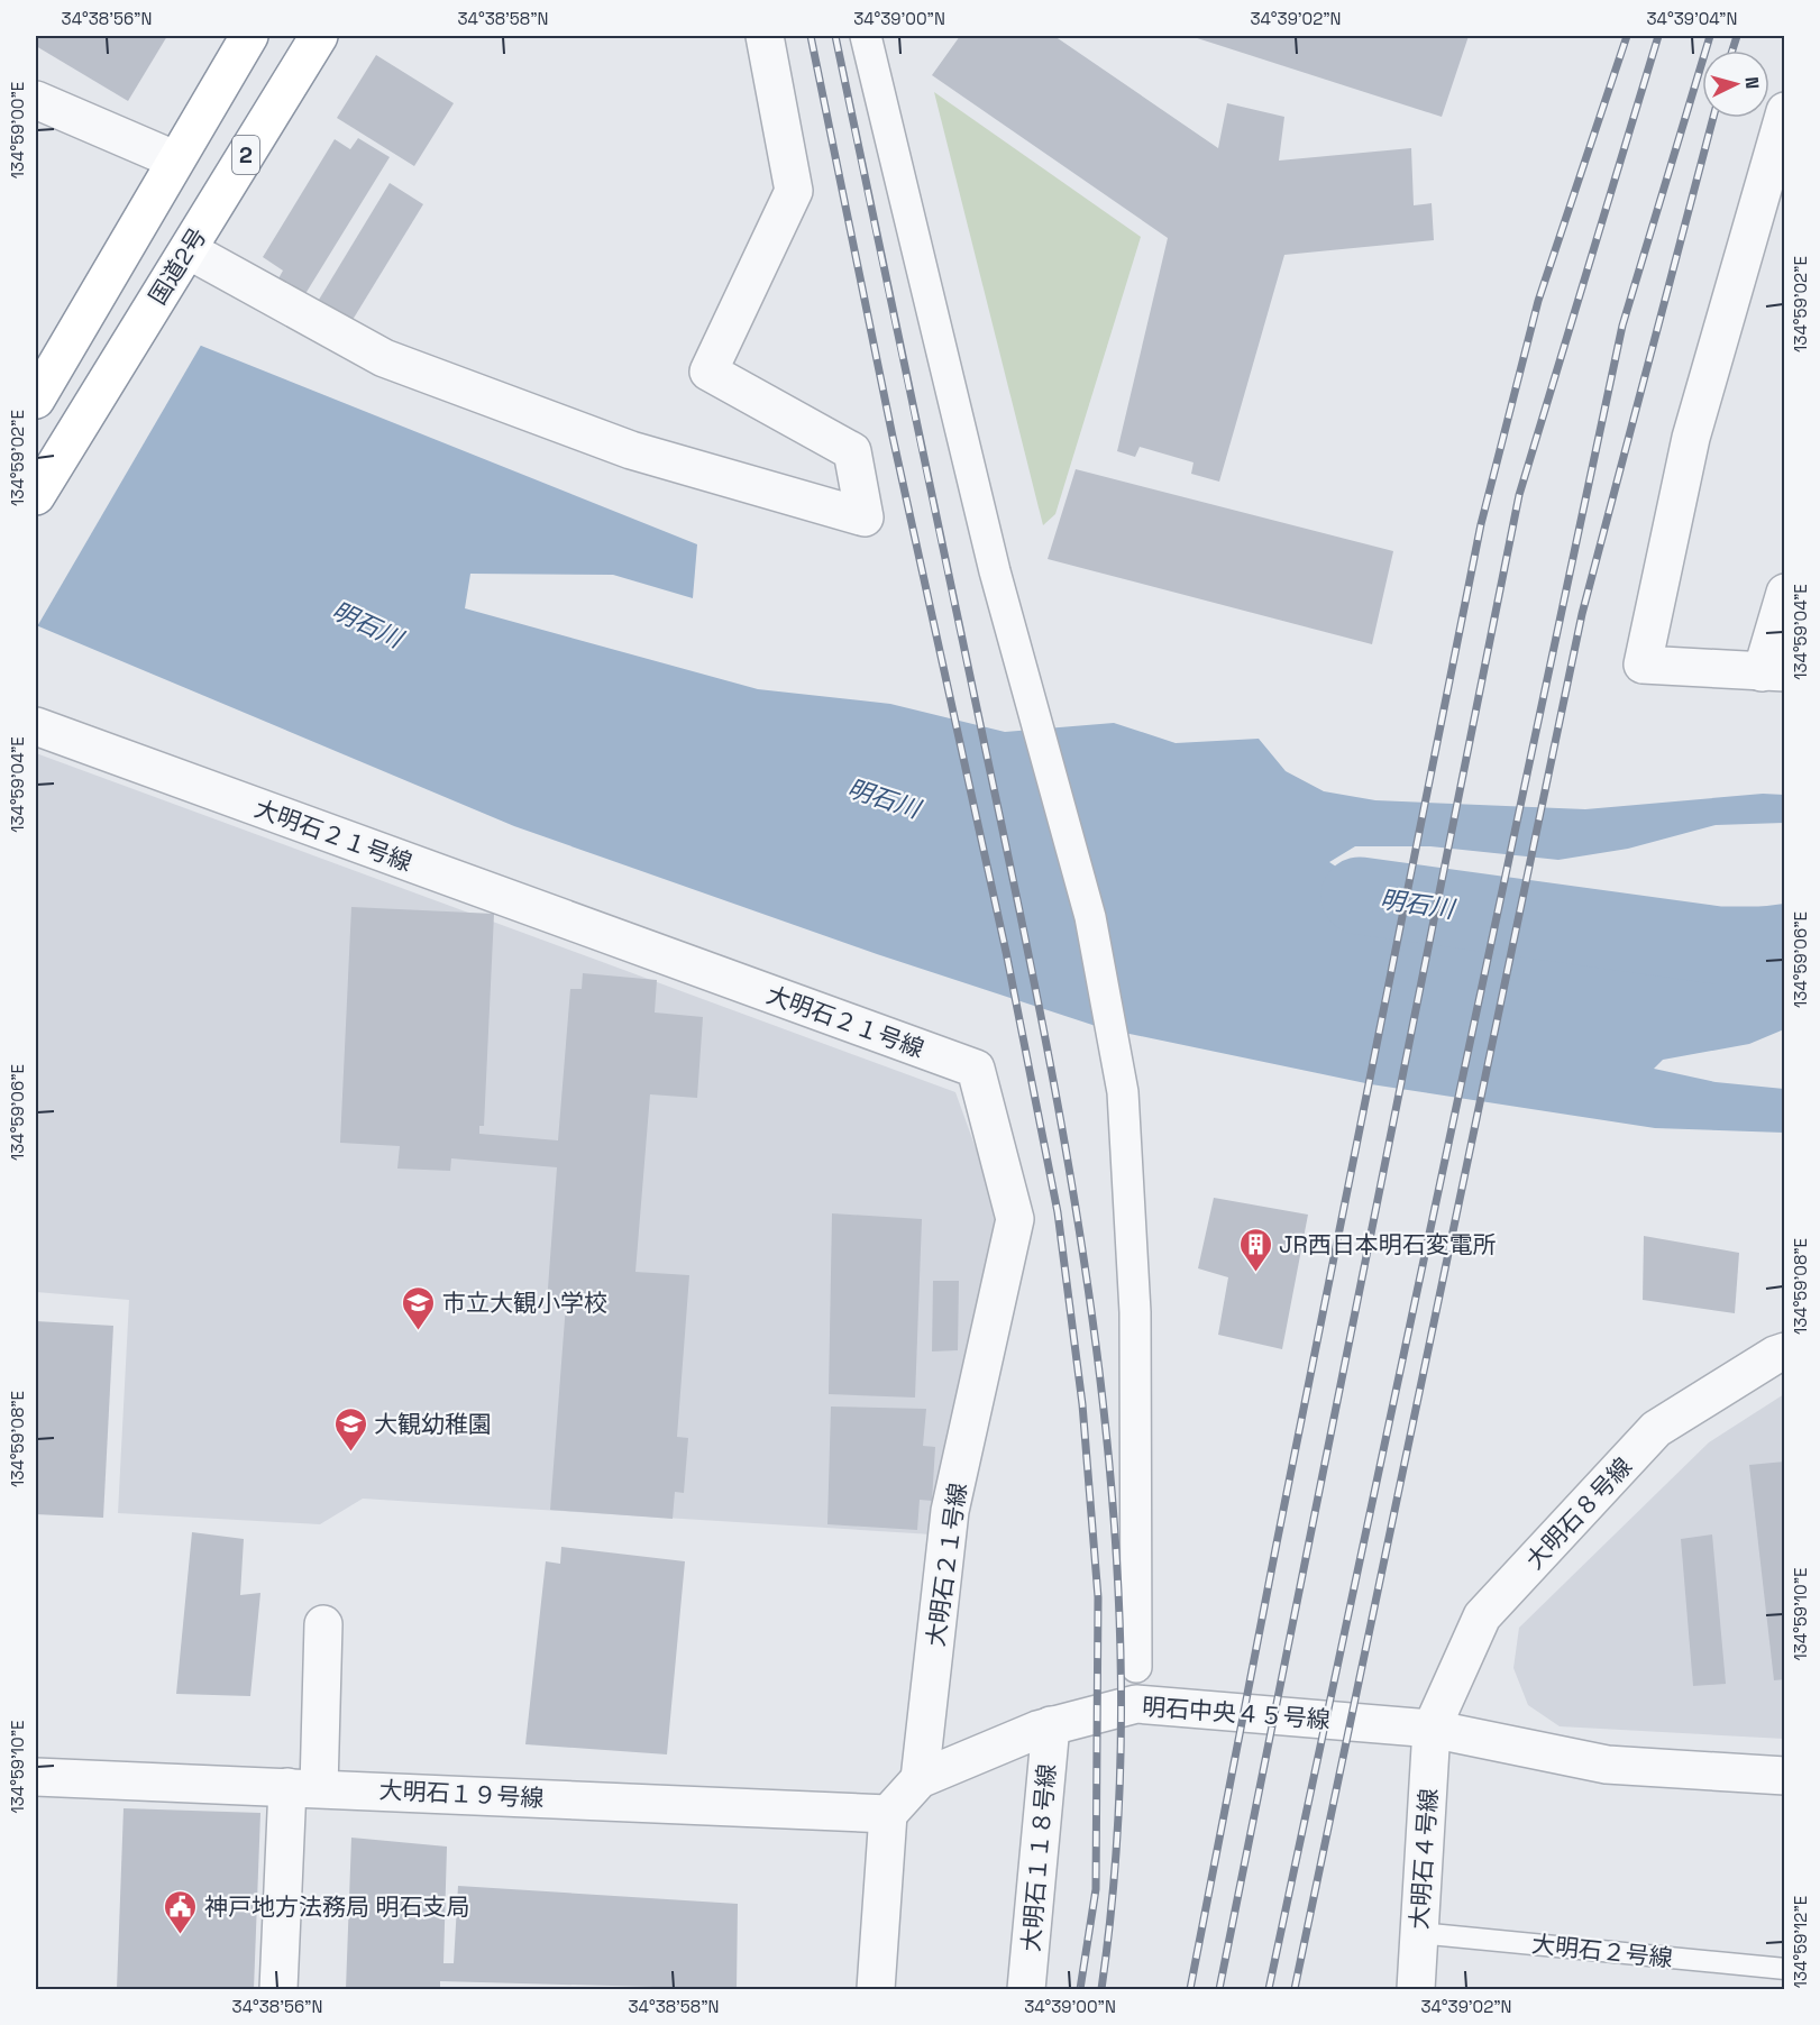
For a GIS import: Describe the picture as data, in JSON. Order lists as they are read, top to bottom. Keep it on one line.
{"streets":{"highway":["2","国道2号"],"street":["大明石２１号線","大明石８号線","明石中央４５号線","大明石１９号線","大明石１１８号線","大明石４号線"],"lane":["大明石２号線"]},"crossings":[["大明石２１号線","明石中央４５号線"],["大明石８号線","明石中央４５号線"],["大明石８号線","大明石４号線"],["明石中央４５号線","大明石１９号線"],["明石中央４５号線","大明石１１８号線"],["明石中央４５号線","大明石４号線"],["大明石４号線","大明石２号線"]],"water":["明石川"],"places":{"building":["JR西日本明石変電所"],"school or university":["市立大観小学校","大観幼稚園"],"public building":["神戸地方法務局 明石支局"]},"north":"right","coordinates":["34°38'56\"N","34°38'58\"N","34°39'00\"N","34°39'02\"N","34°39'04\"N","134°59'00\"E","134°59'02\"E","134°59'04\"E","134°59'06\"E","134°59'08\"E","134°59'10\"E","134°59'12\"E"]}
